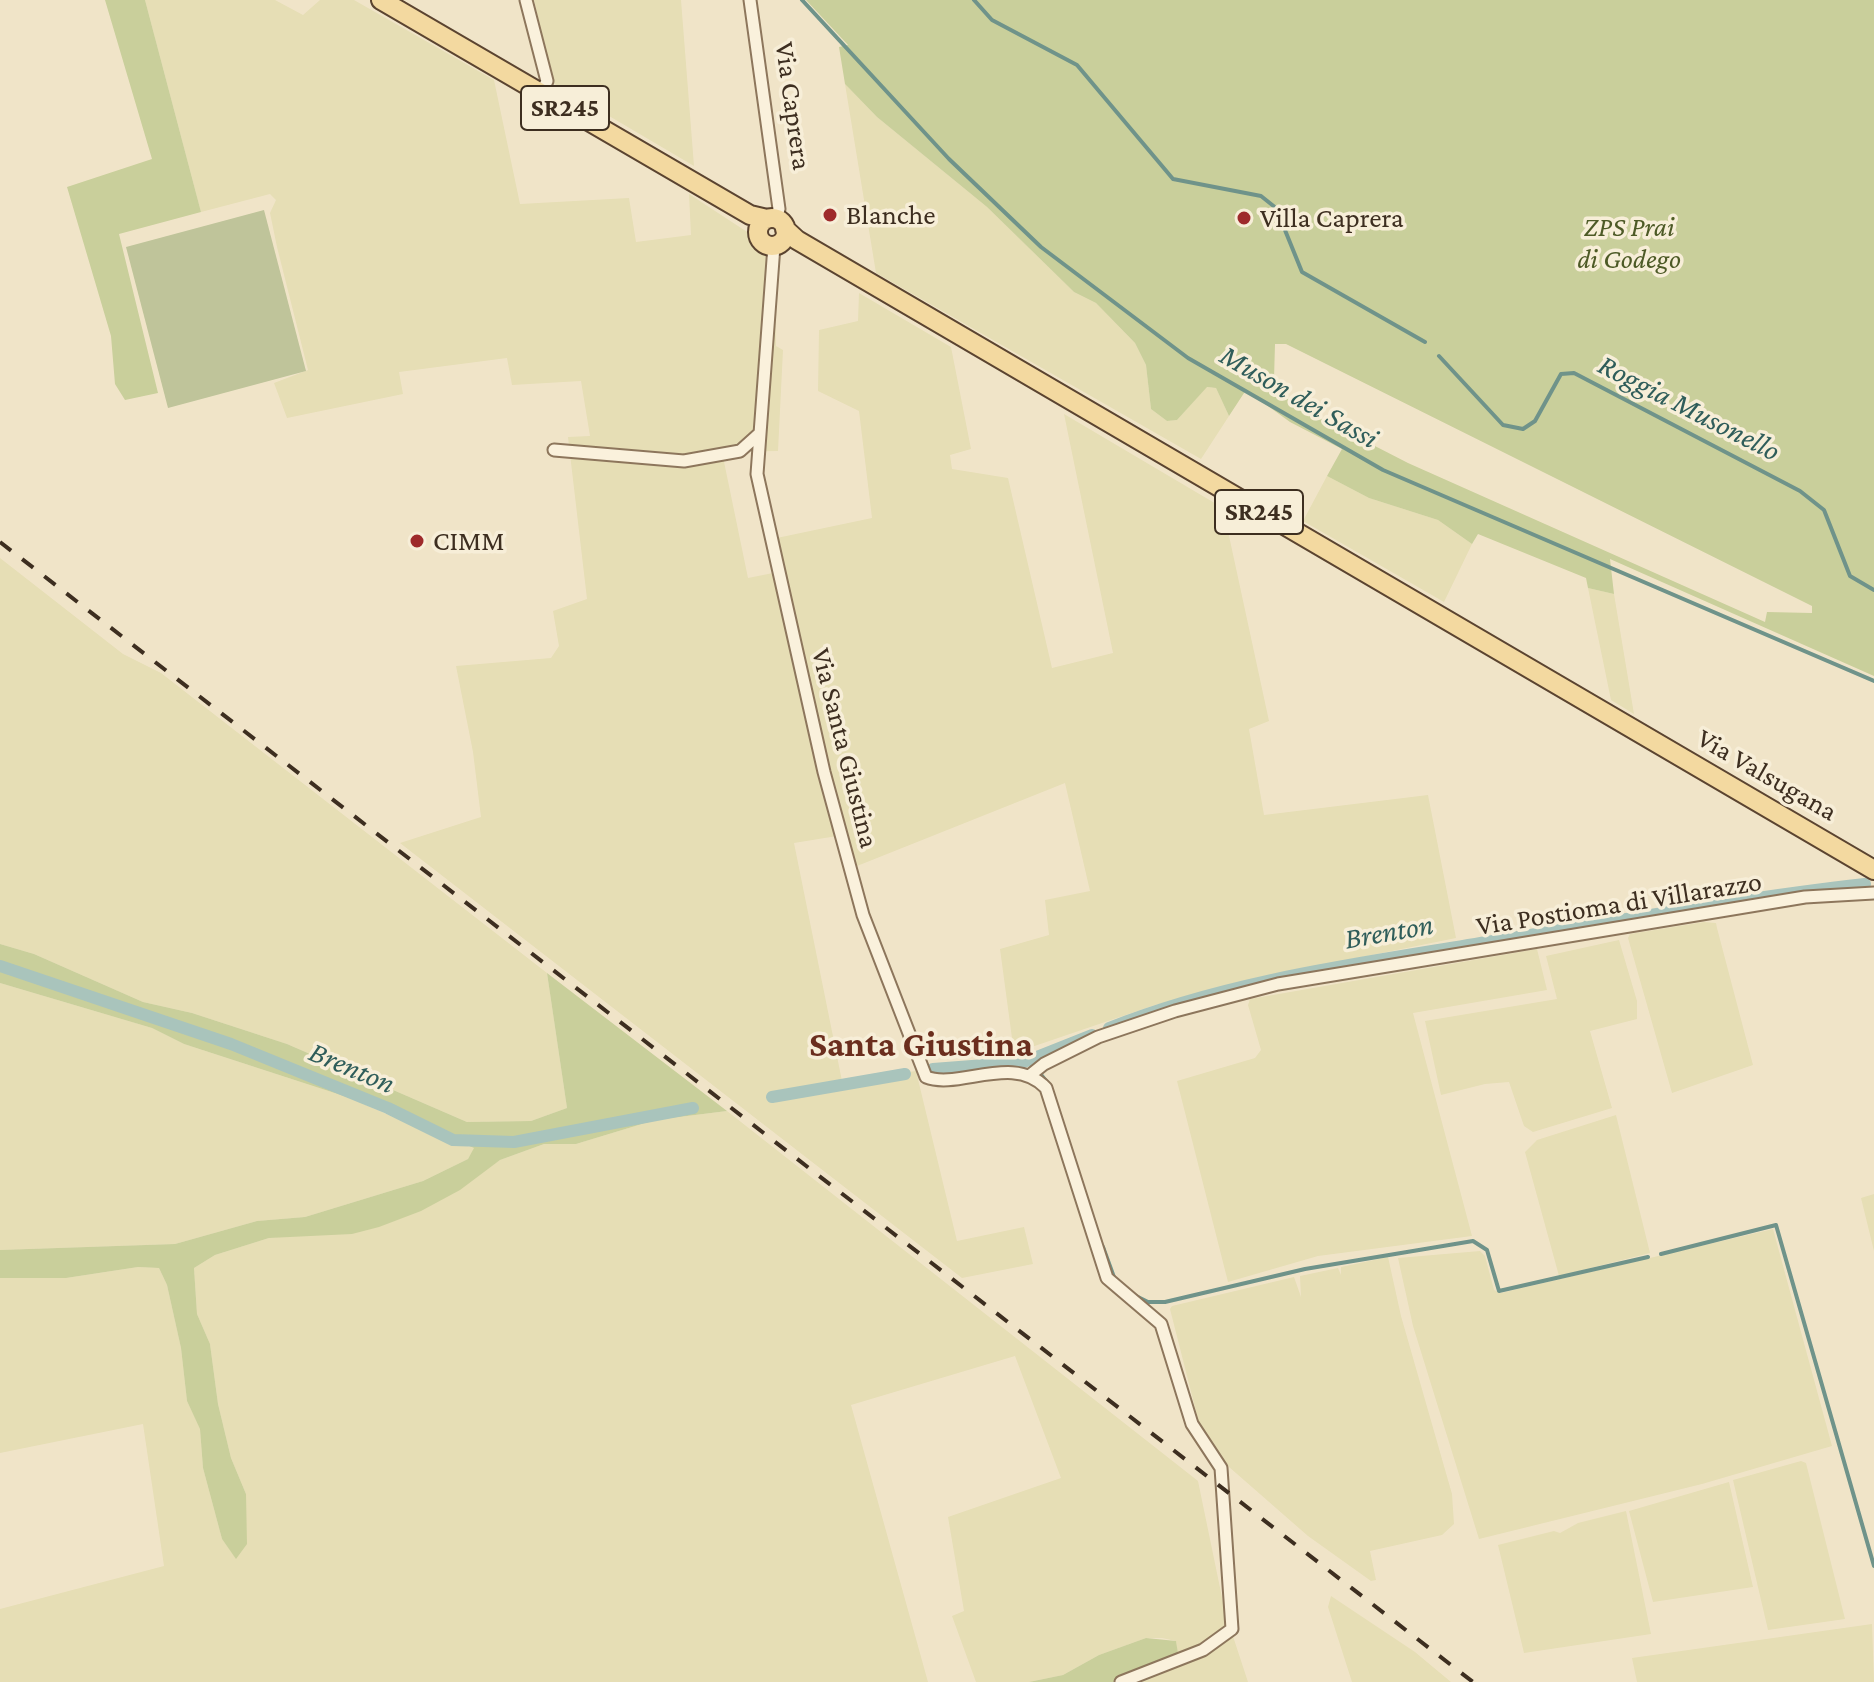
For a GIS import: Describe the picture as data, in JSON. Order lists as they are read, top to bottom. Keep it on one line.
{"streets":{"main road":["SR245","Via Valsugana"],"street":["Via Caprera","Via Santa Giustina","Via Postioma di Villarazzo"]},"crossings":[["Via Caprera","SR245"],["Via Caprera","Via Santa Giustina"],["SR245","Via Santa Giustina"],["SR245","Via Valsugana"],["Via Santa Giustina","Via Postioma di Villarazzo"]],"districts":["Santa Giustina"],"water":["Muson dei Sassi","Roggia Musonello","Brenton"],"parks":["ZPS Prai di Godego"],"places":["Blanche","Villa Caprera","CIMM"]}
